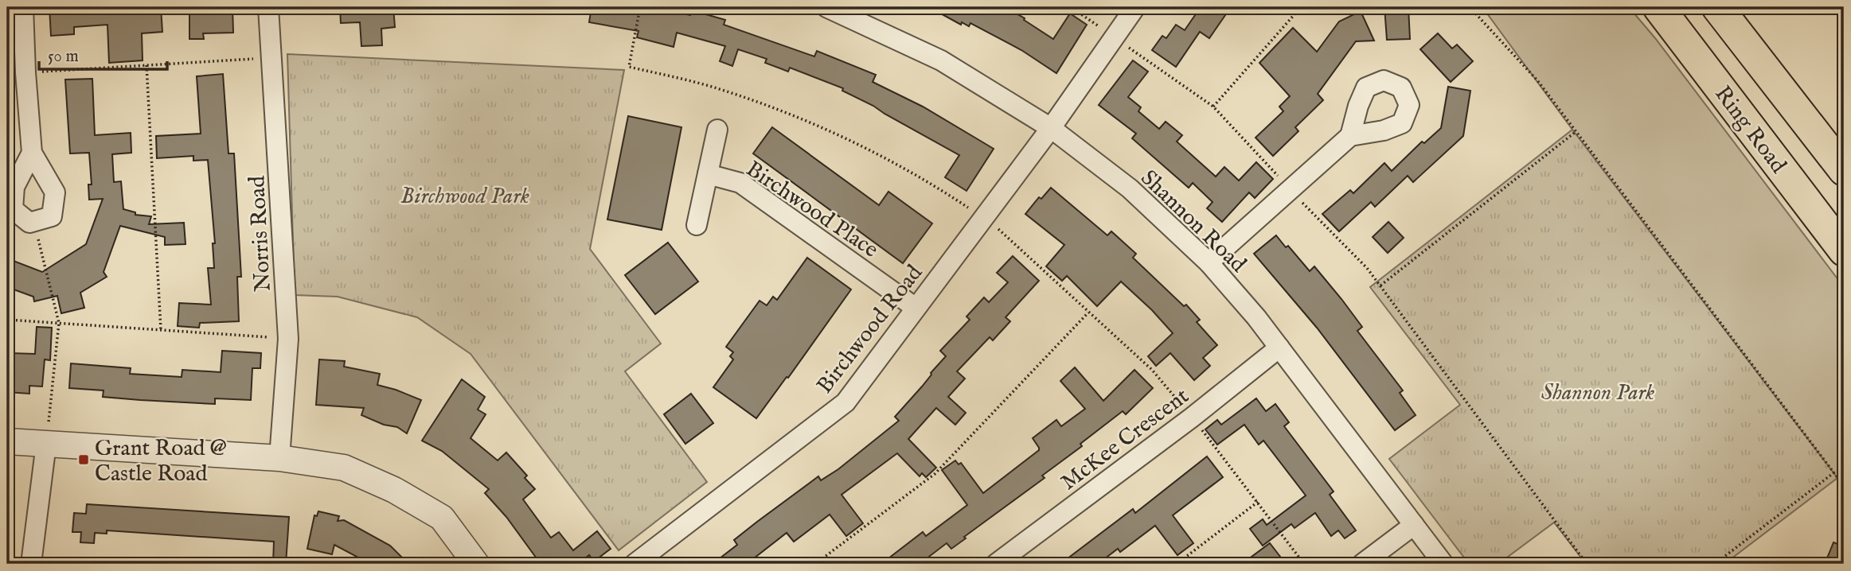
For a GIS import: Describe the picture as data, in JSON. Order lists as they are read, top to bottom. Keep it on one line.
{"streets":{"highway":["Ring Road"],"street":["Birchwood Place","Shannon Road","Norris Road","Birchwood Road","McKee Crescent"]},"crossings":[["Birchwood Place","Birchwood Road"],["Shannon Road","Birchwood Road"],["Shannon Road","McKee Crescent"]],"parks":["Birchwood Park","Shannon Park"],"places":{"transit":["Grant Road @ Castle Road"]},"scale_bar":"50 m"}
